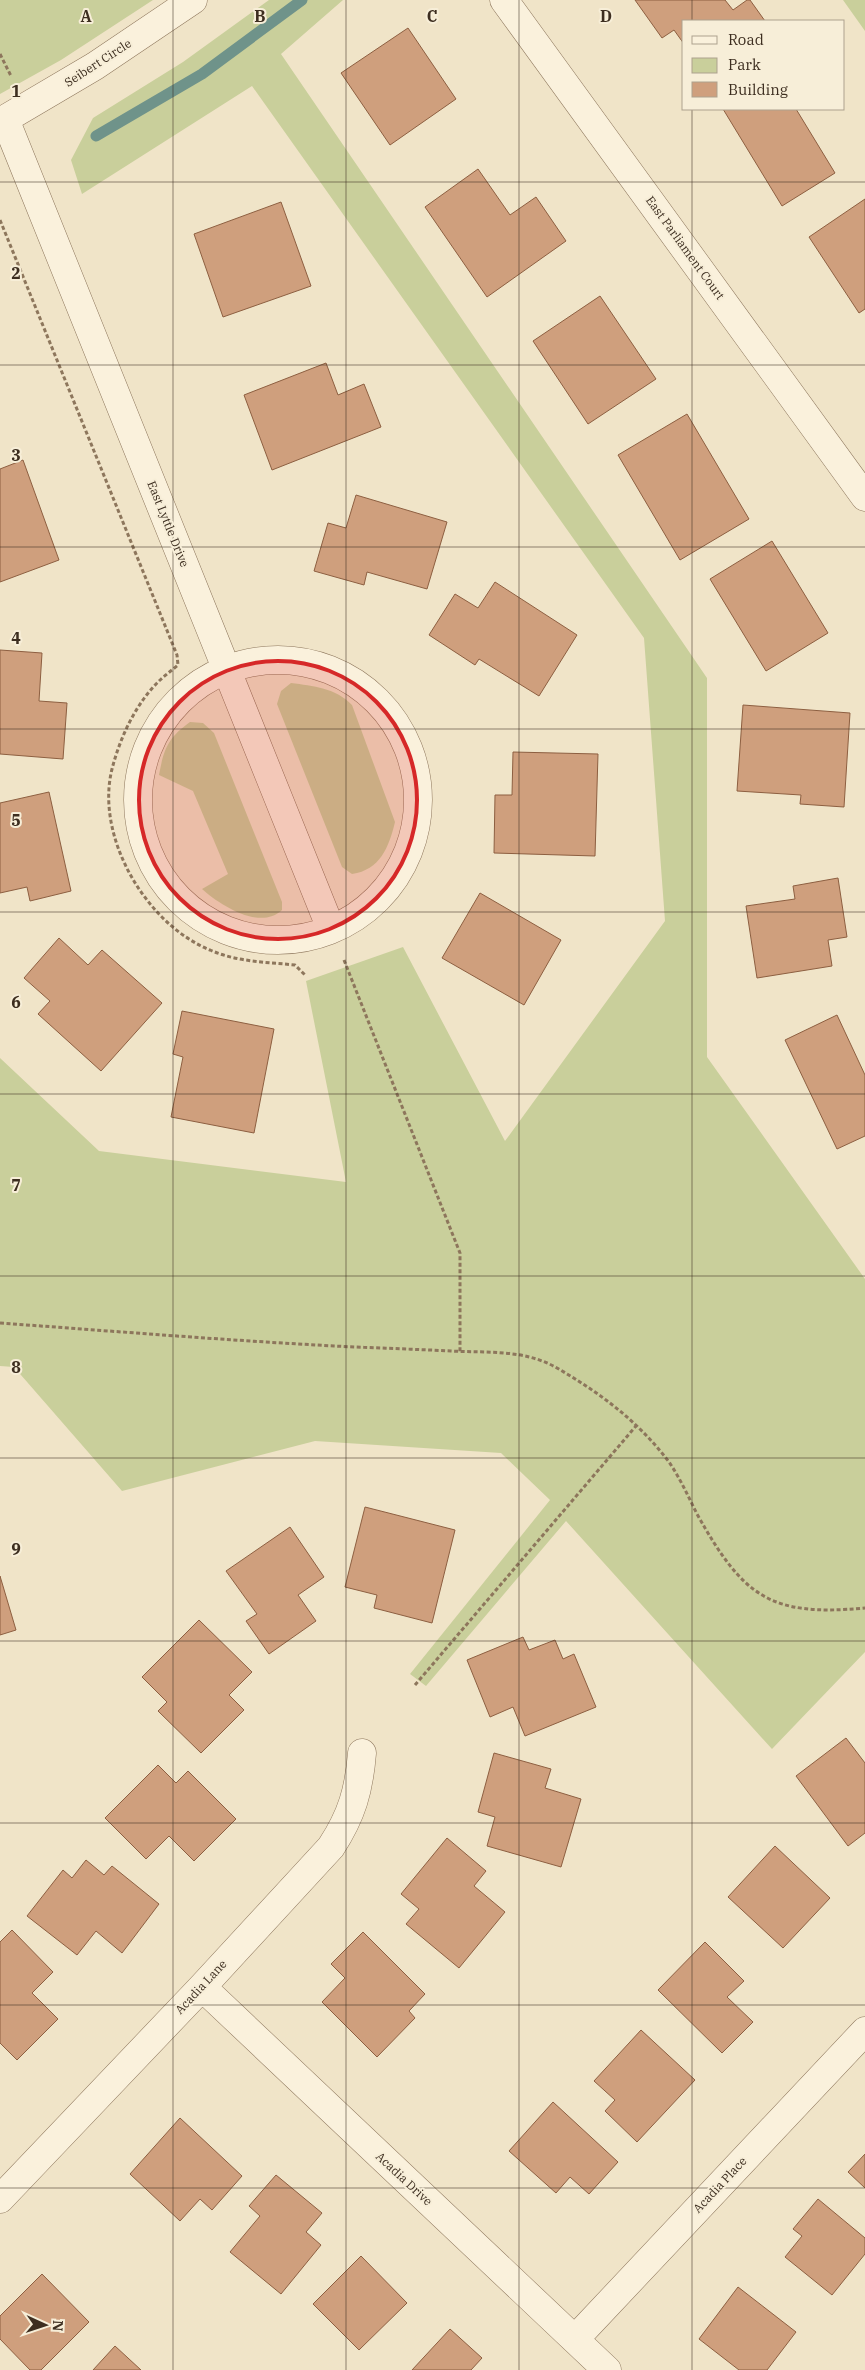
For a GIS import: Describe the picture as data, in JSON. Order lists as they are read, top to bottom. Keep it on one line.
{"streets":{"street":["Seibert Circle","East Parliament Court","East Lyttle Drive","Acadia Lane","Acadia Drive","Acadia Place"]},"crossings":[["Seibert Circle","East Lyttle Drive"],["Acadia Lane","Acadia Drive"],["Acadia Drive","Acadia Place"]],"legend":["Road","Park","Building"],"north":"right","grid":{"columns":["A","B","C","D"],"rows":["1","2","3","4","5","6","7","8","9"]}}
